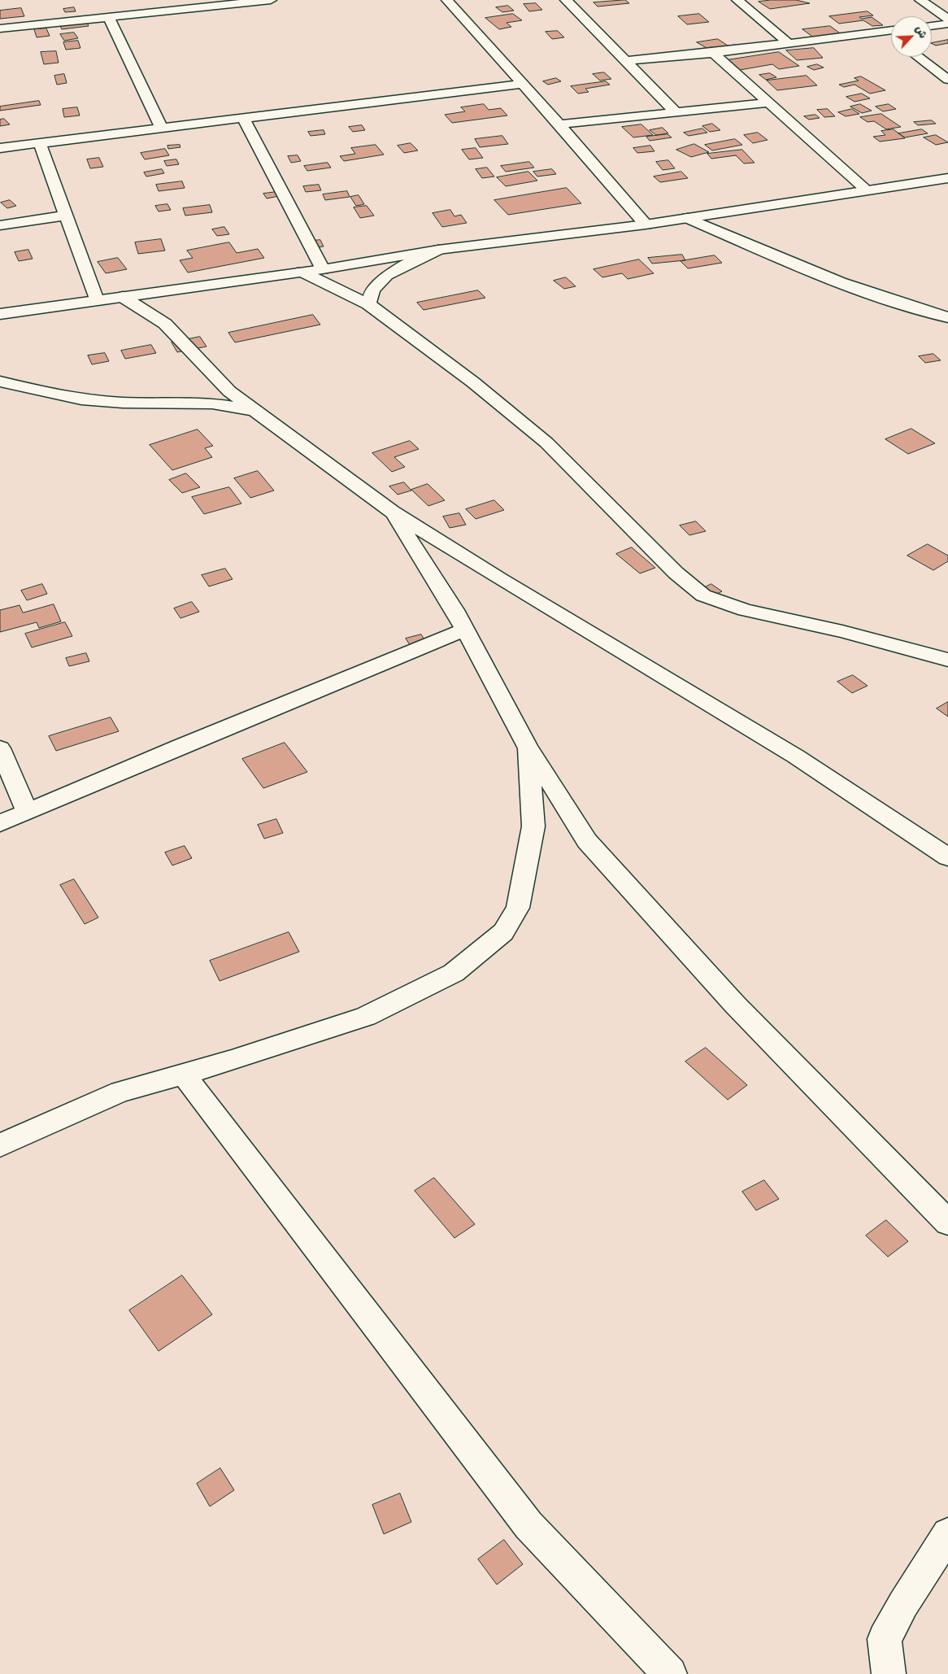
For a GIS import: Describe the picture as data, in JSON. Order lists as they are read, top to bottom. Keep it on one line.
{"north":"top right"}
